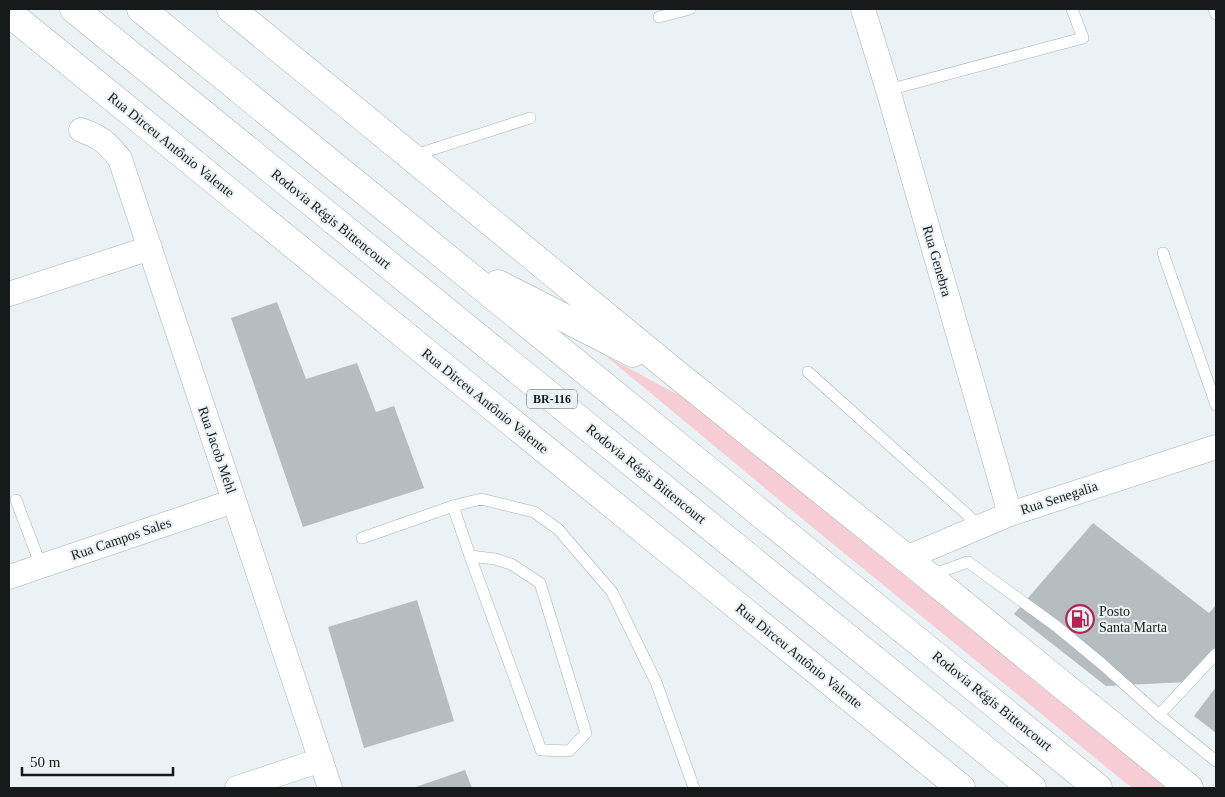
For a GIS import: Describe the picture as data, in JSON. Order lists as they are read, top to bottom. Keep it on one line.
{"streets":{"main road":["Rua Dirceu Antônio Valente","Rodovia Régis Bittencourt","BR-116"],"street":["Rua Genebra","Rua Jacob Mehl","Rua Senegalia","Rua Campos Sales"]},"crossings":[["Rua Genebra","Rua Senegalia"],["Rua Jacob Mehl","Rua Campos Sales"]],"places":{"fuel station":["Posto Santa Marta"]},"scale_bar":"50 m"}
